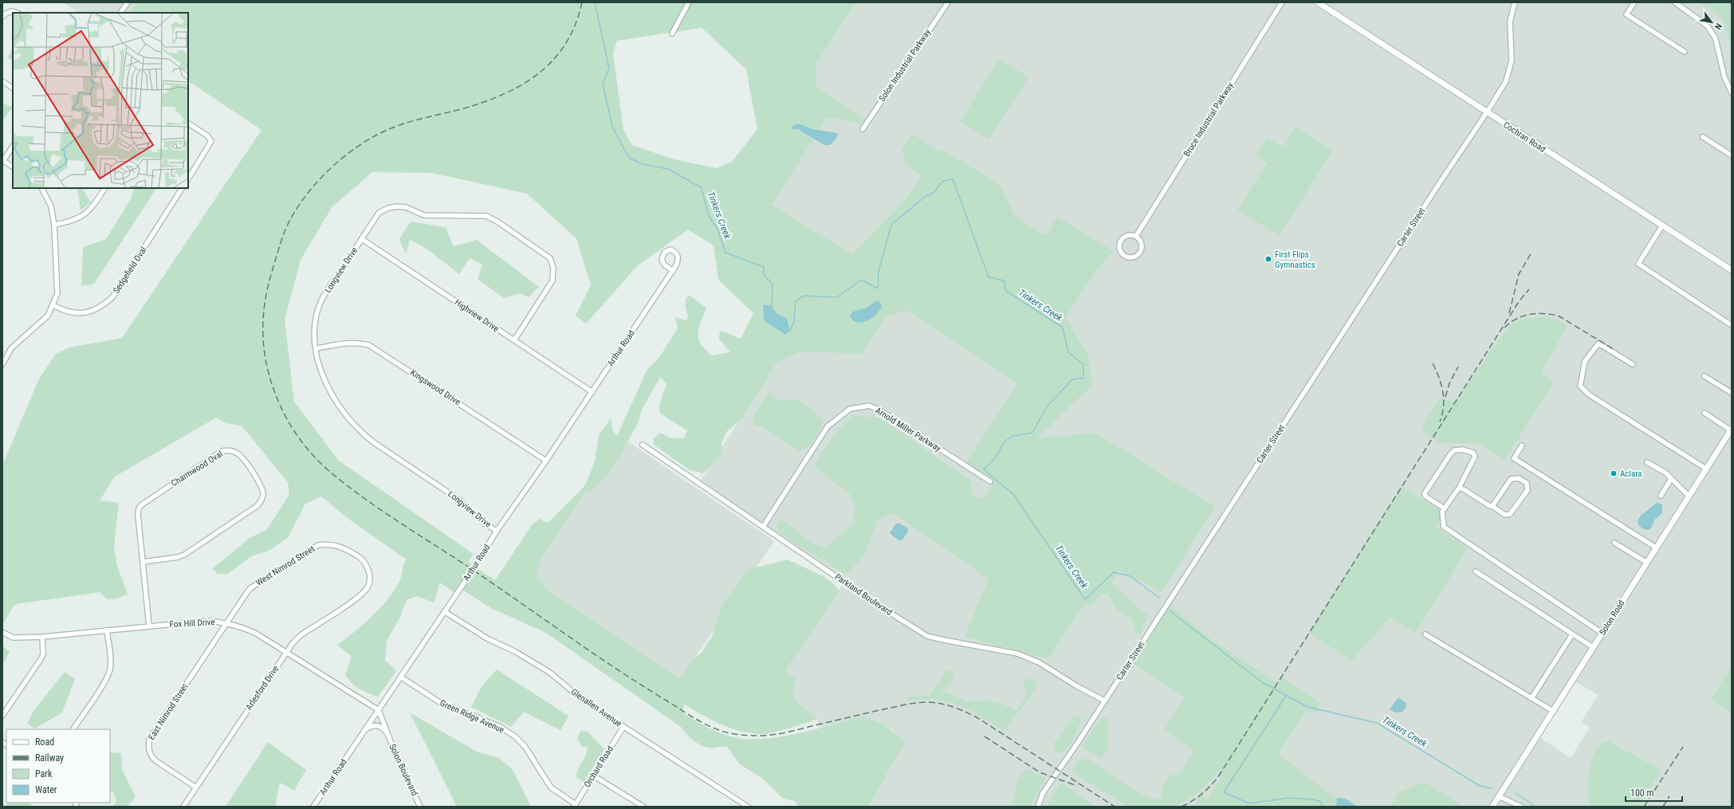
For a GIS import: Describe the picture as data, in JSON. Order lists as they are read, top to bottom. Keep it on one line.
{"streets":{"street":["Solon Industrial Parkway","Bruce Industrial Parkway","Cochran Road","Carter Street","Sedgefield Oval","Longview Drive","Highview Drive","Arthur Road","Kingswood Drive","Arnold Miller Parkway","Charmwood Oval","West Nimrod Street","Parkland Boulevard","Solon Road","Fox Hill Drive","Arlesford Drive","Glenallen Avenue","East Nimrod Street","Green Ridge Avenue","Orchard Road","Solon Boulevard"]},"crossings":[["Cochran Road","Carter Street"],["Carter Street","Parkland Boulevard"],["Longview Drive","Highview Drive"],["Longview Drive","Arthur Road"],["Longview Drive","Kingswood Drive"],["Highview Drive","Arthur Road"],["Arthur Road","Kingswood Drive"],["Arthur Road","Fox Hill Drive"],["Arthur Road","Glenallen Avenue"],["Arthur Road","Green Ridge Avenue"],["Arthur Road","Solon Boulevard"],["Arnold Miller Parkway","Parkland Boulevard"],["Charmwood Oval","Fox Hill Drive"],["West Nimrod Street","Fox Hill Drive"],["West Nimrod Street","Arlesford Drive"],["West Nimrod Street","East Nimrod Street"],["Fox Hill Drive","Arlesford Drive"],["Fox Hill Drive","East Nimrod Street"],["Fox Hill Drive","Solon Boulevard"],["Arlesford Drive","East Nimrod Street"],["Glenallen Avenue","Orchard Road"],["Green Ridge Avenue","Orchard Road"]],"water":["Tinkers Creek"],"places":["First Flips Gymnastics","Aclara"],"legend":["Road","Railway","Park","Water"],"scale_bar":"100 m","north":"bottom right"}
